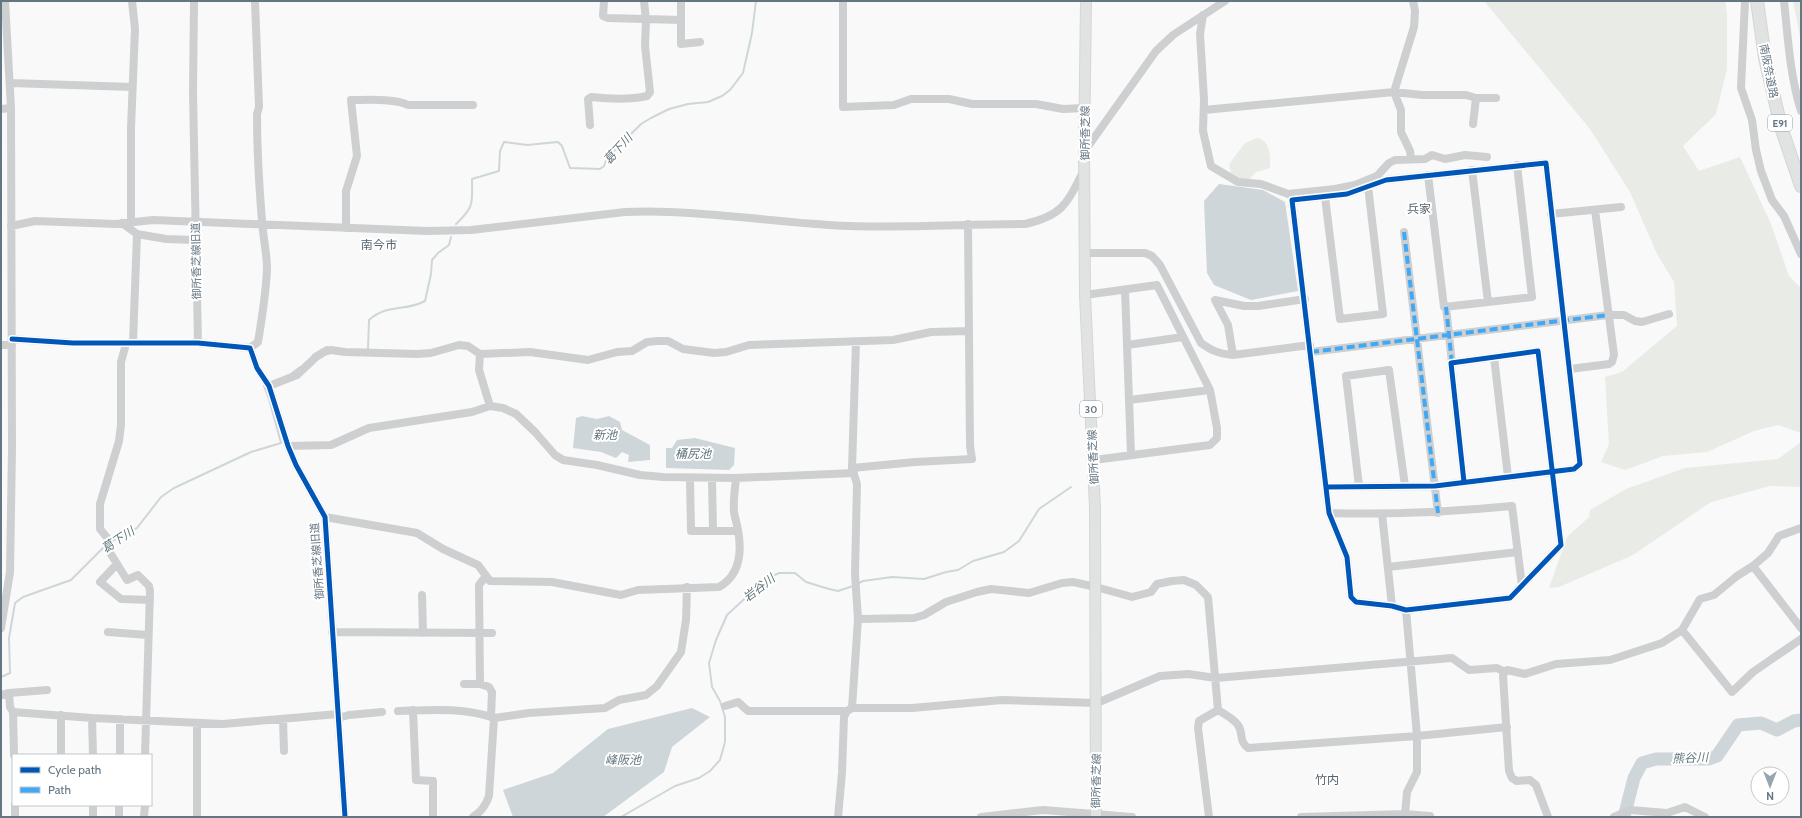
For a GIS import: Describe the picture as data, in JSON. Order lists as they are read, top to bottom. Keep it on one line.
{"streets":{"highway":["南阪奈道路","E91"],"main road":["御所香芝線","30"],"street":["御所香芝線旧道"]},"districts":["兵家","南今市","竹内"],"water":["葛下川","新池","桶尻池","岩谷川","熊谷川","峰阪池"],"legend":["Cycle path","Path"],"north":"bottom"}
